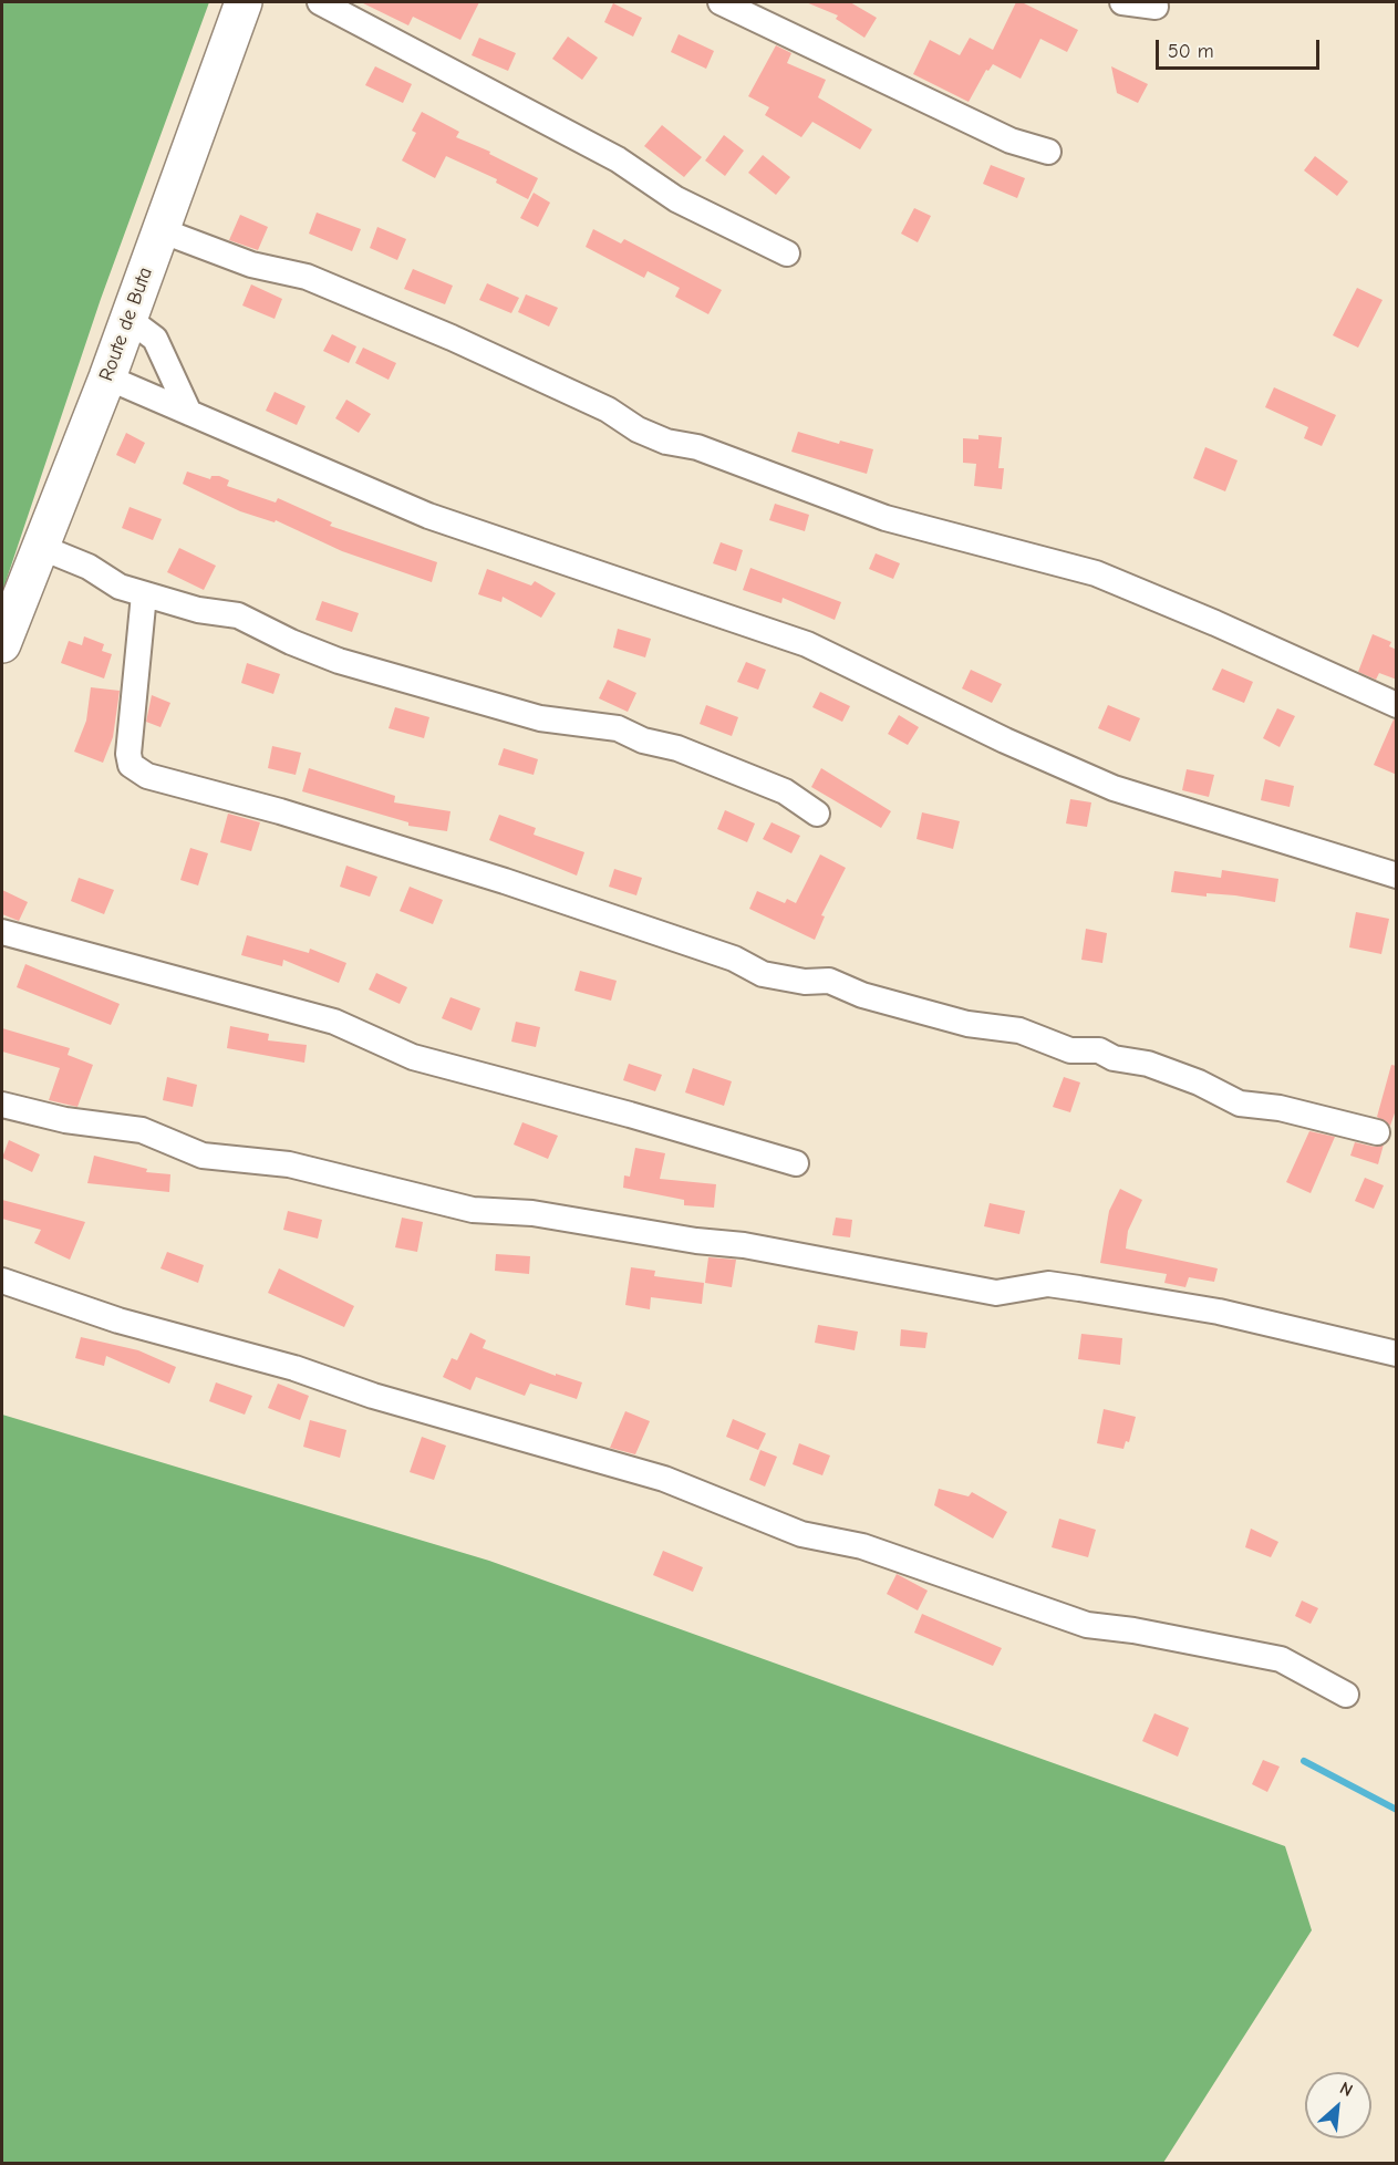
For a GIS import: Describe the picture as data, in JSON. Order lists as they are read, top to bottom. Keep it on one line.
{"streets":{"highway":["Route de Buta"]},"scale_bar":"50 m","north":"top right"}
